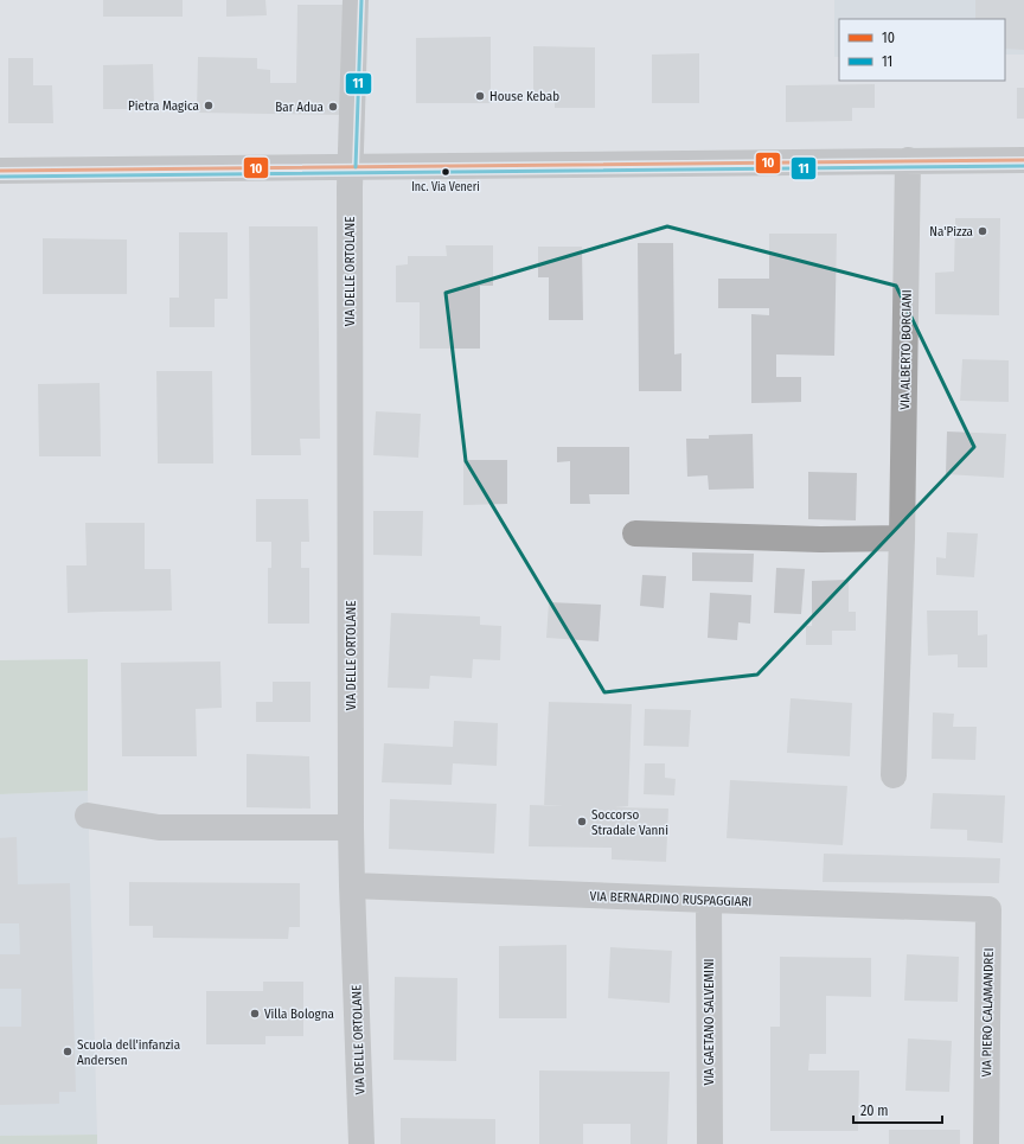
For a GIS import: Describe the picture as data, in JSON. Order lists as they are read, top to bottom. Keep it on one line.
{"streets":{"street":["VIA DELLE ORTOLANE","VIA ALBERTO BORCIANI","VIA BERNARDINO RUSPAGGIARI","VIA PIERO CALAMANDREI","VIA GAETANO SALVEMINI"]},"crossings":[["VIA DELLE ORTOLANE","VIA BERNARDINO RUSPAGGIARI"],["VIA BERNARDINO RUSPAGGIARI","VIA PIERO CALAMANDREI"],["VIA BERNARDINO RUSPAGGIARI","VIA GAETANO SALVEMINI"]],"places":["House Kebab","Pietra Magica","Bar Adua","Inc. Via Veneri","Na'Pizza","Soccorso Stradale Vanni","Villa Bologna","Scuola dell'infanzia Andersen"],"lines":["transit line 11","transit line 10"],"legend":["10","11"],"scale_bar":"20 m"}
